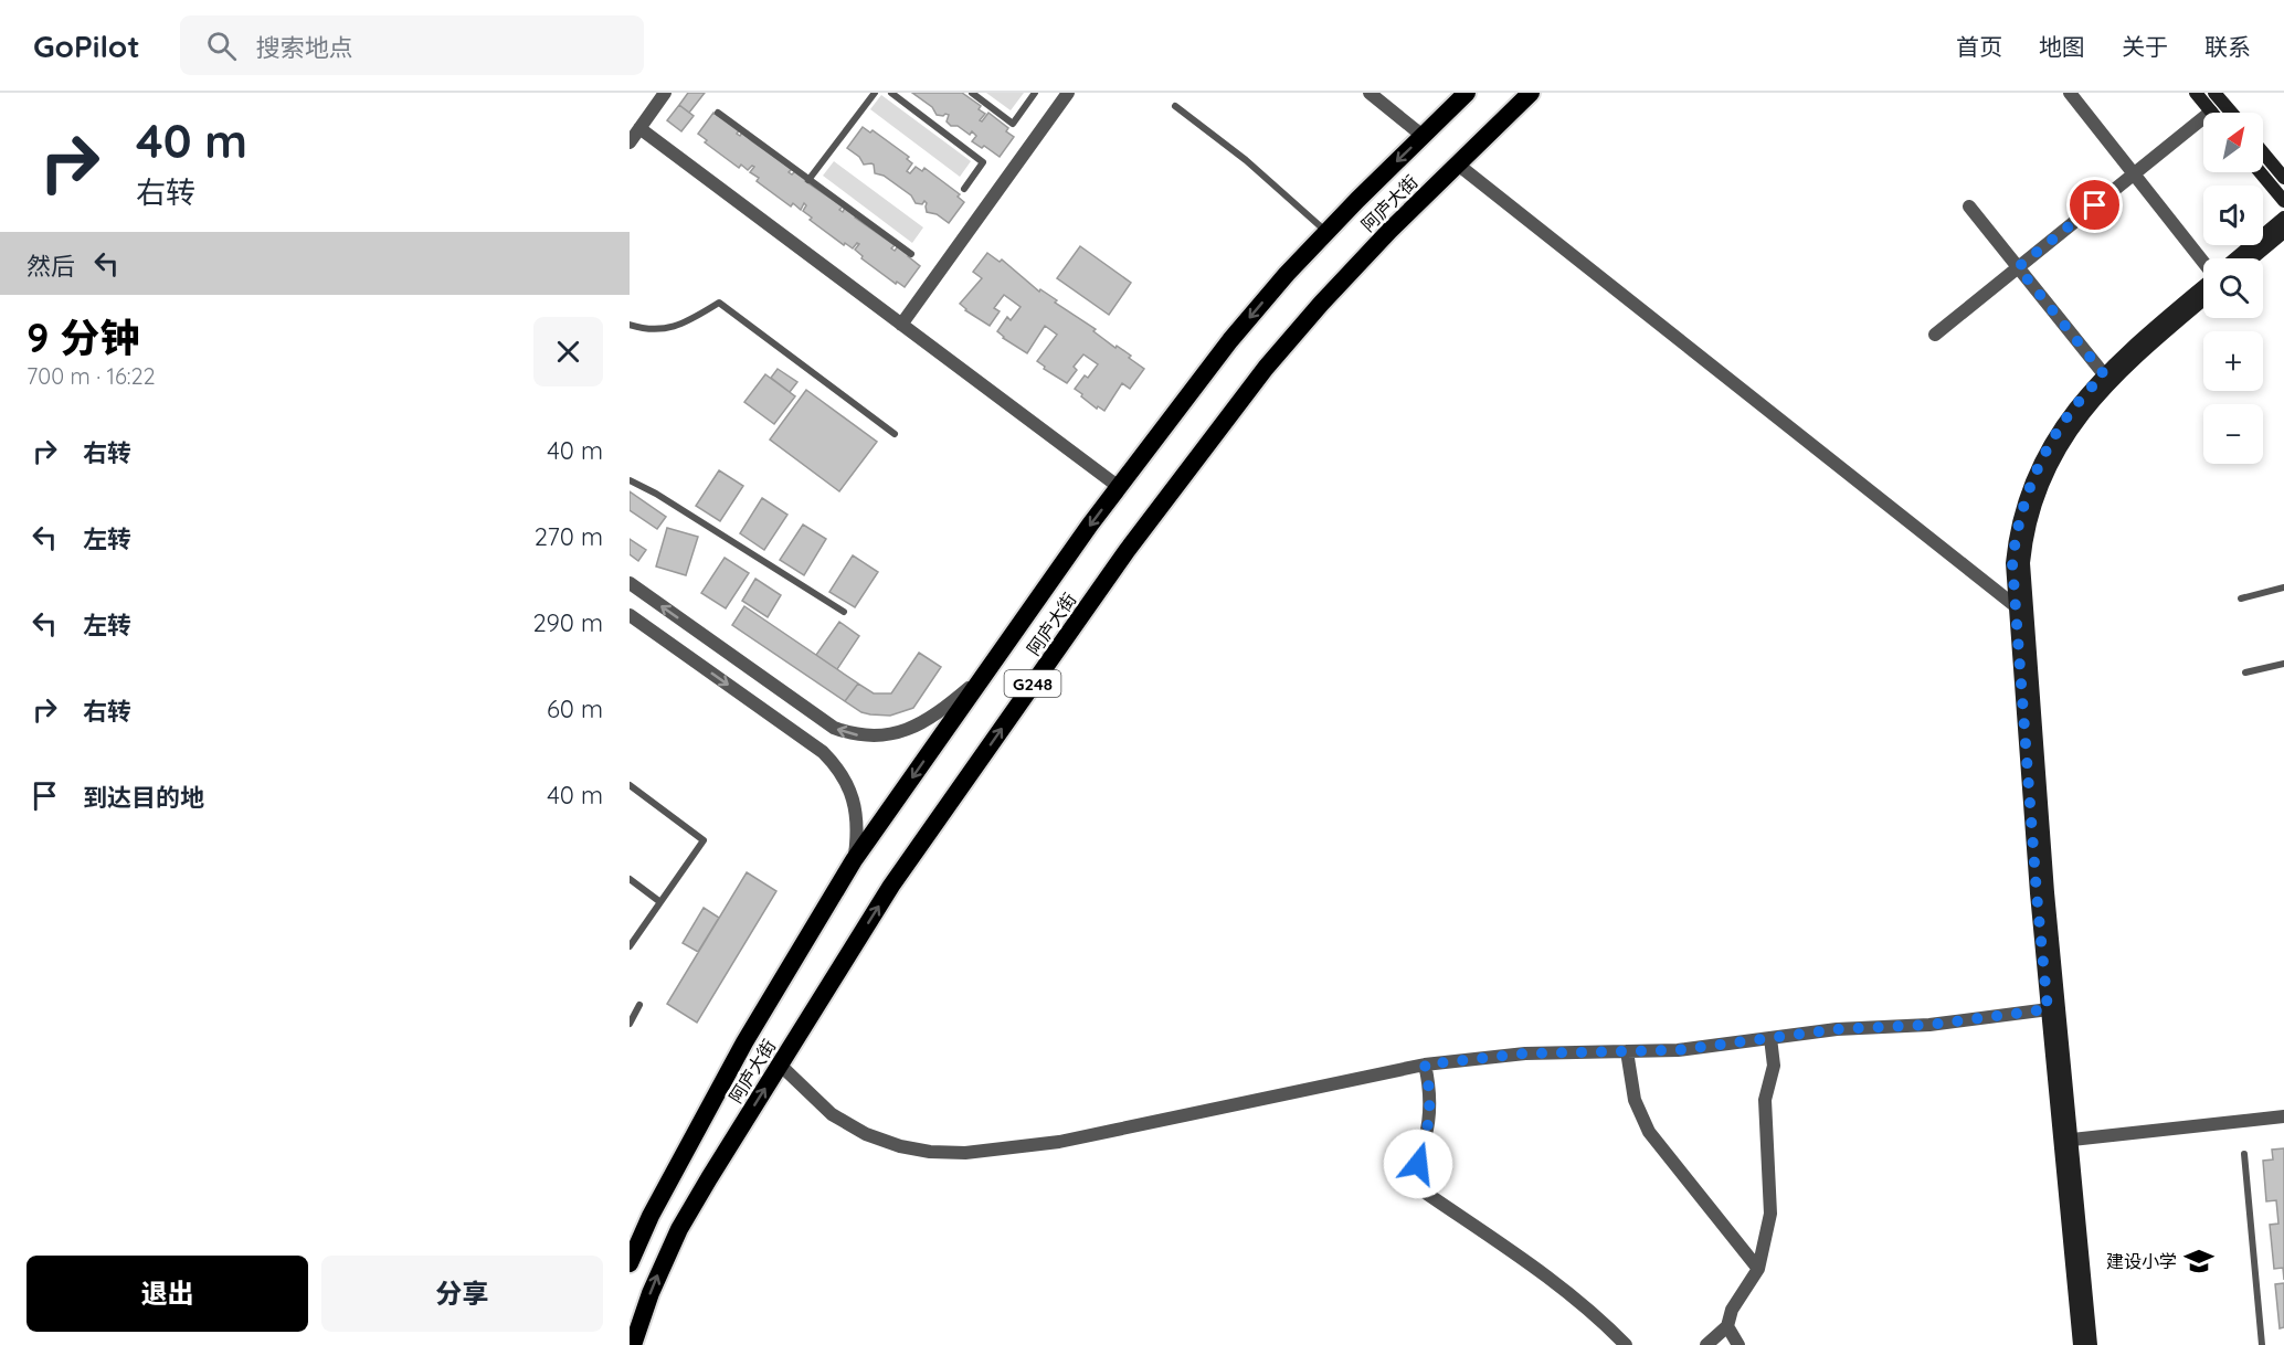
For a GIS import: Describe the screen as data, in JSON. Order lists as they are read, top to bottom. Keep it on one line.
{"streets":{"highway":["阿庐大街","G248"]},"places":{"school or university":["建设小学"]},"north":"top right","page":{"header":"GoPilot","search":"搜索地点","nav":["首页","地图","关于","联系"],"turn":["40 m","右转"],"map_buttons":["+","−"],"then":"然后","heading":["9 分钟","700 m · 16:22"],"list":[{"name":"右转","value":"40 m"},{"name":"左转","value":"270 m"},{"name":"左转","value":"290 m"},{"name":"右转","value":"60 m"},{"name":"到达目的地","value":"40 m"}],"buttons":["退出","分享"]}}
